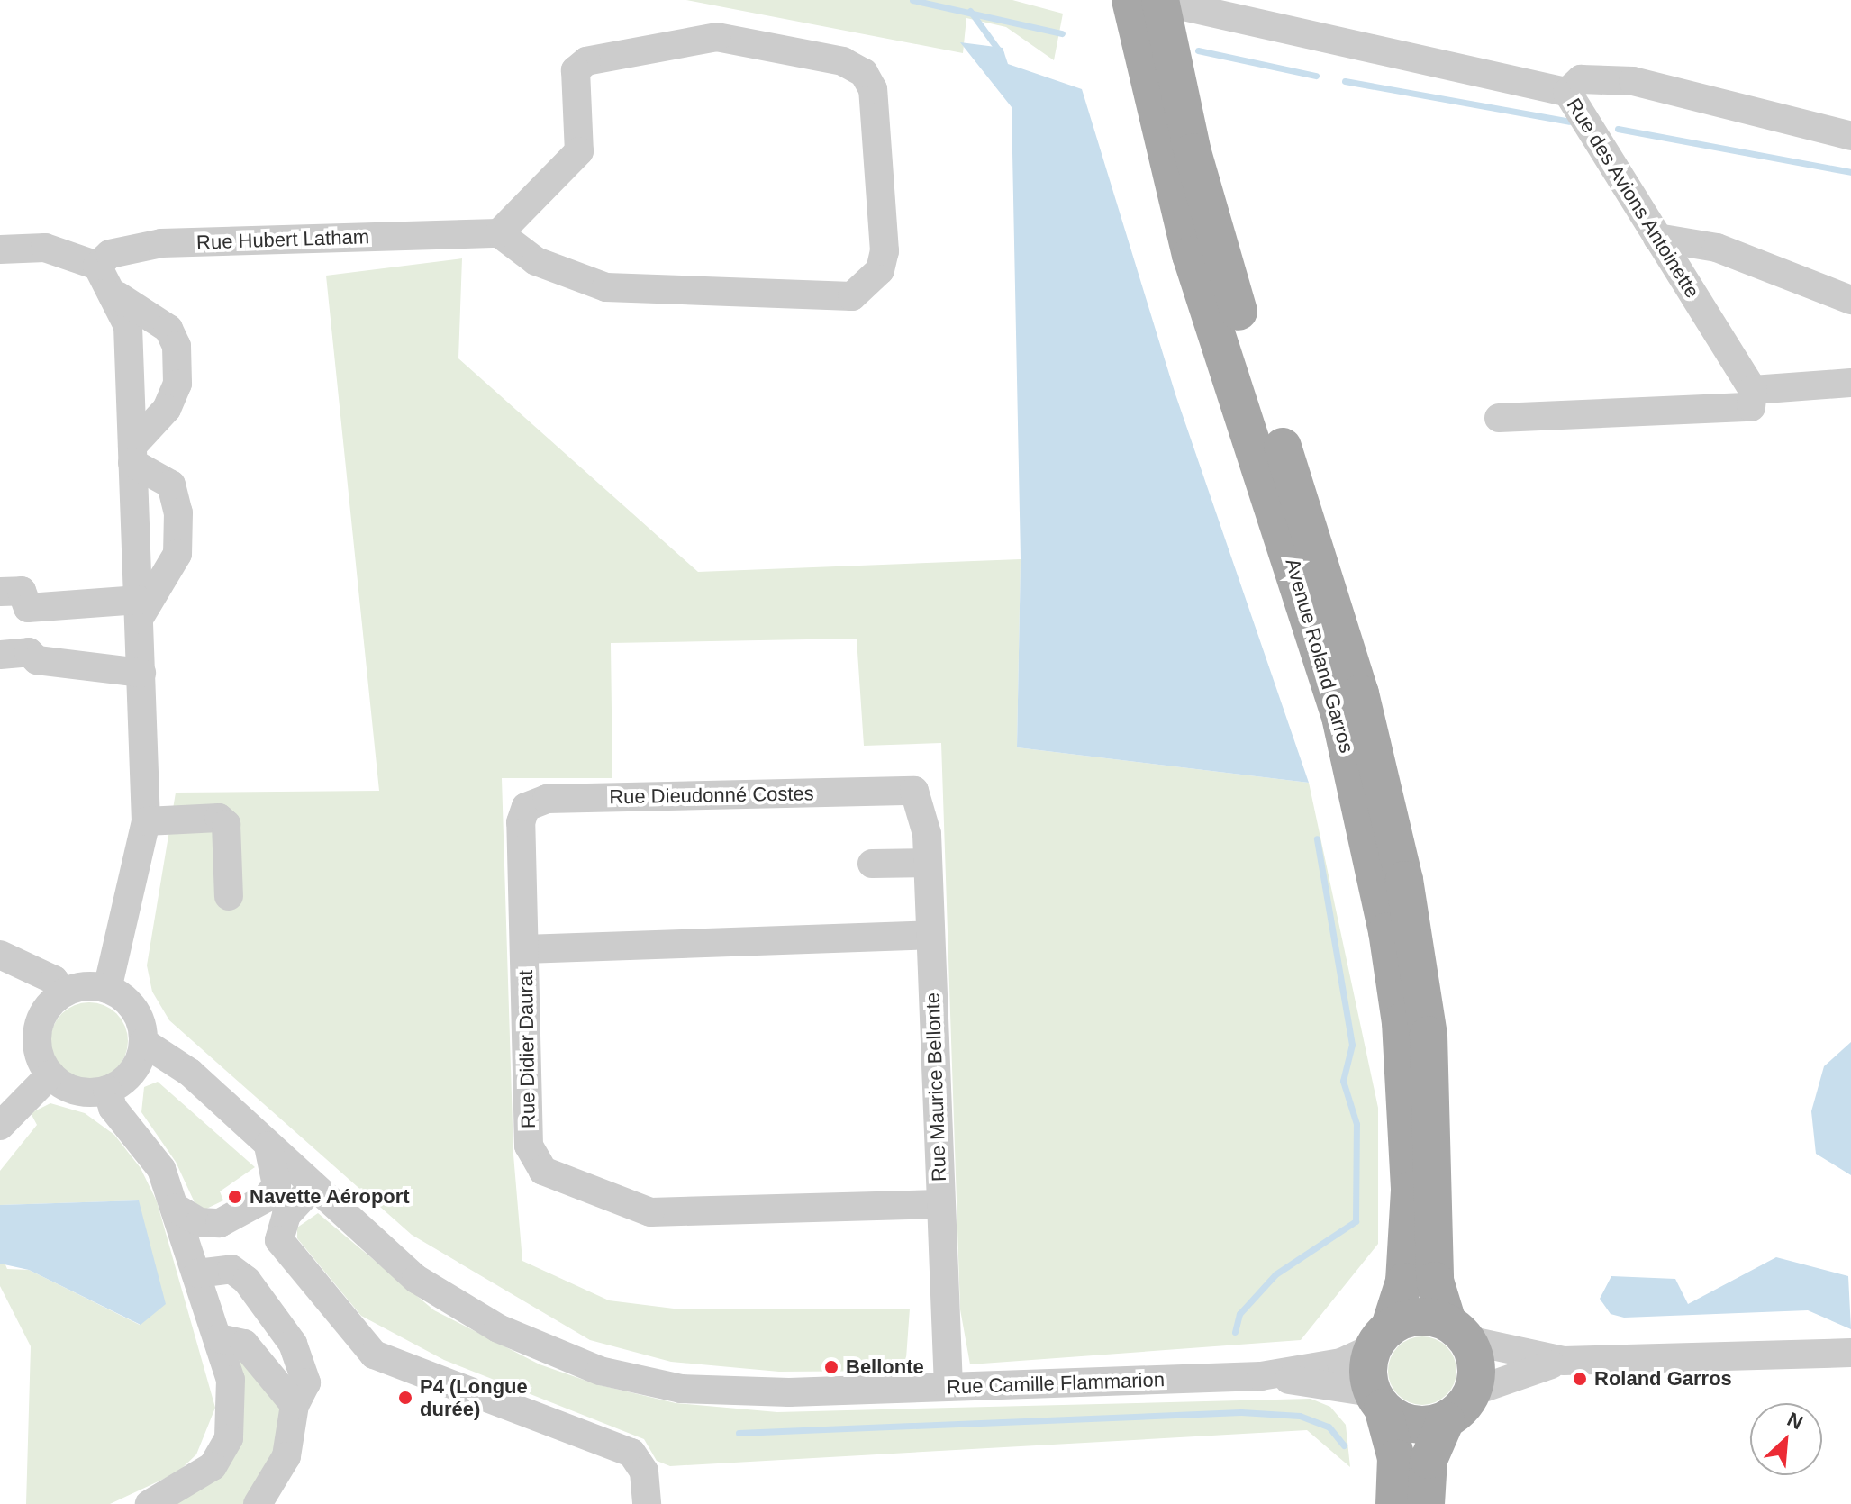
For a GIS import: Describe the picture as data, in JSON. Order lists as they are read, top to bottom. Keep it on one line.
{"streets":{"main road":["Avenue Roland Garros"],"street":["Rue des Avions Antoinette","Rue Hubert Latham","Rue Dieudonné Costes","Rue Didier Daurat","Rue Maurice Bellonte","Rue Camille Flammarion"]},"crossings":[["Rue des Avions Antoinette","Avenue Roland Garros"],["Avenue Roland Garros","Rue Camille Flammarion"],["Rue Dieudonné Costes","Rue Didier Daurat"],["Rue Dieudonné Costes","Rue Maurice Bellonte"],["Rue Didier Daurat","Rue Maurice Bellonte"],["Rue Maurice Bellonte","Rue Camille Flammarion"]],"places":["Navette Aéroport","Bellonte","Roland Garros","P4 (Longue durée)"],"north":"top right"}
